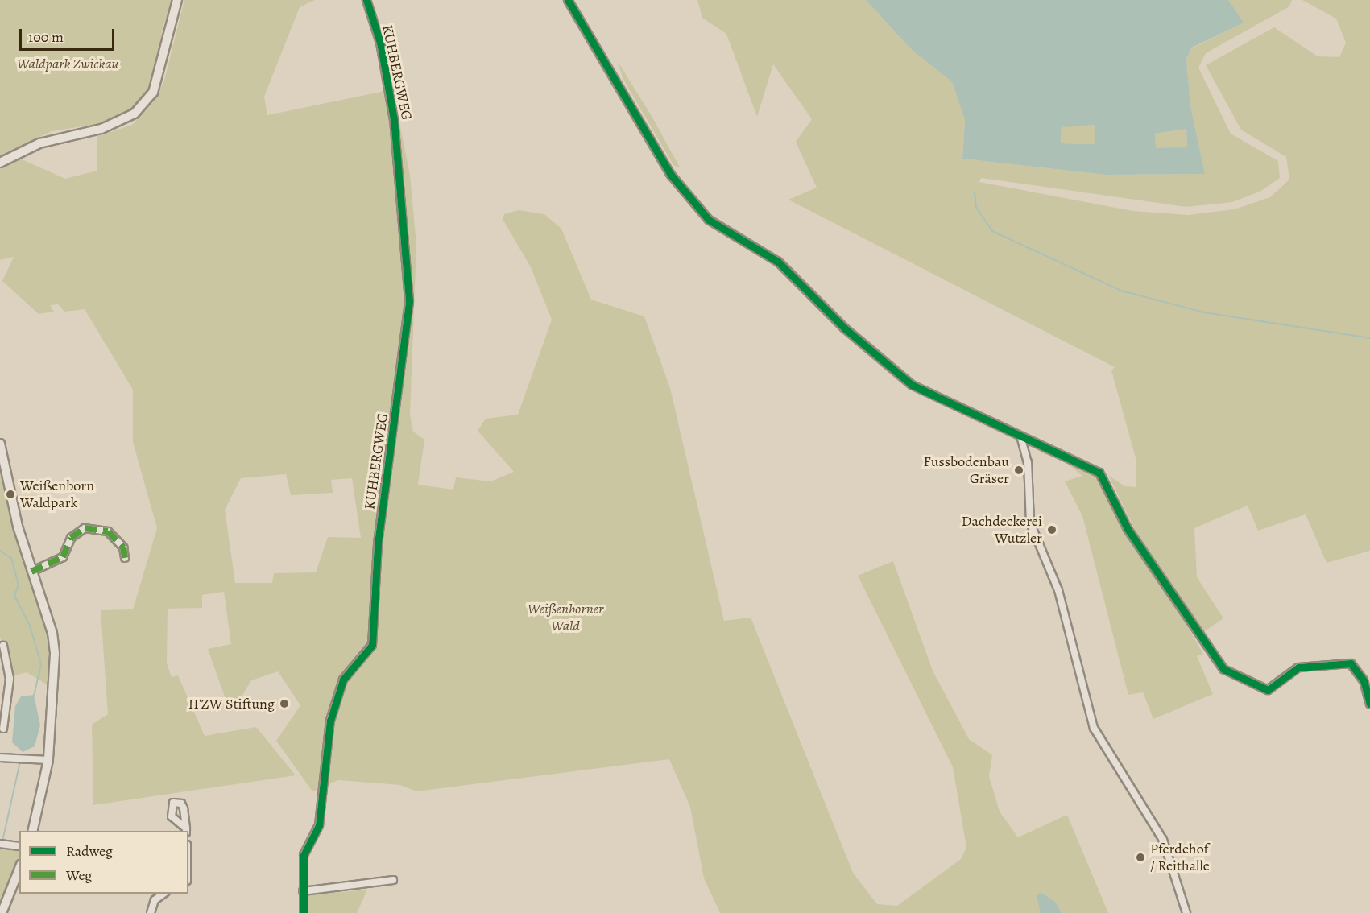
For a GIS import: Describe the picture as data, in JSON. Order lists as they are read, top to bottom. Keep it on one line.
{"streets":{"street":["KUHBERGWEG"]},"parks":["Waldpark Zwickau","Weißenborner Wald"],"places":["Fussbodenbau Gräser","Weißenborn Waldpark","Dachdeckerei Wutzler","IFZW Stiftung","Pferdehof / Reithalle"],"legend":["Radweg","Weg"],"scale_bar":"100 m"}
